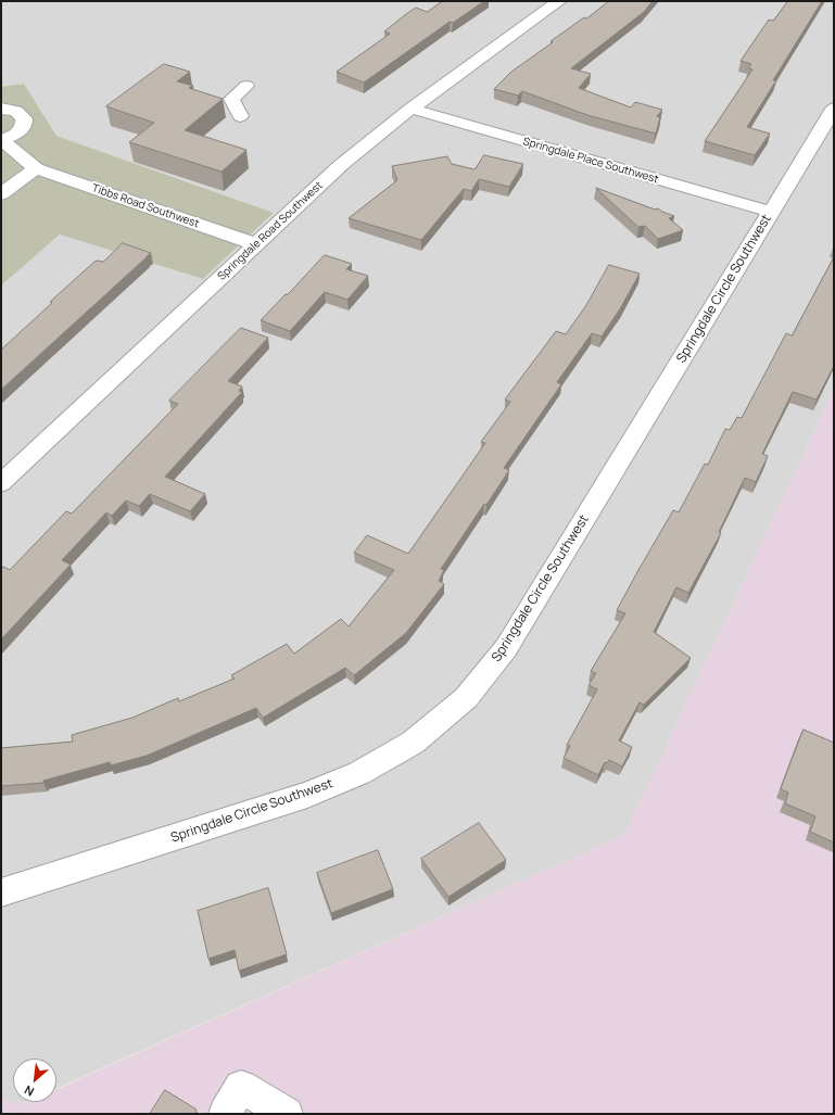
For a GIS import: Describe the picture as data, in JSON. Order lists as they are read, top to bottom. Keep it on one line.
{"streets":{"street":["Springdale Place Southwest","Tibbs Road Southwest","Springdale Road Southwest","Springdale Circle Southwest"]},"crossings":[["Springdale Place Southwest","Springdale Road Southwest"],["Springdale Place Southwest","Springdale Circle Southwest"],["Tibbs Road Southwest","Springdale Road Southwest"]],"north":"bottom left"}
